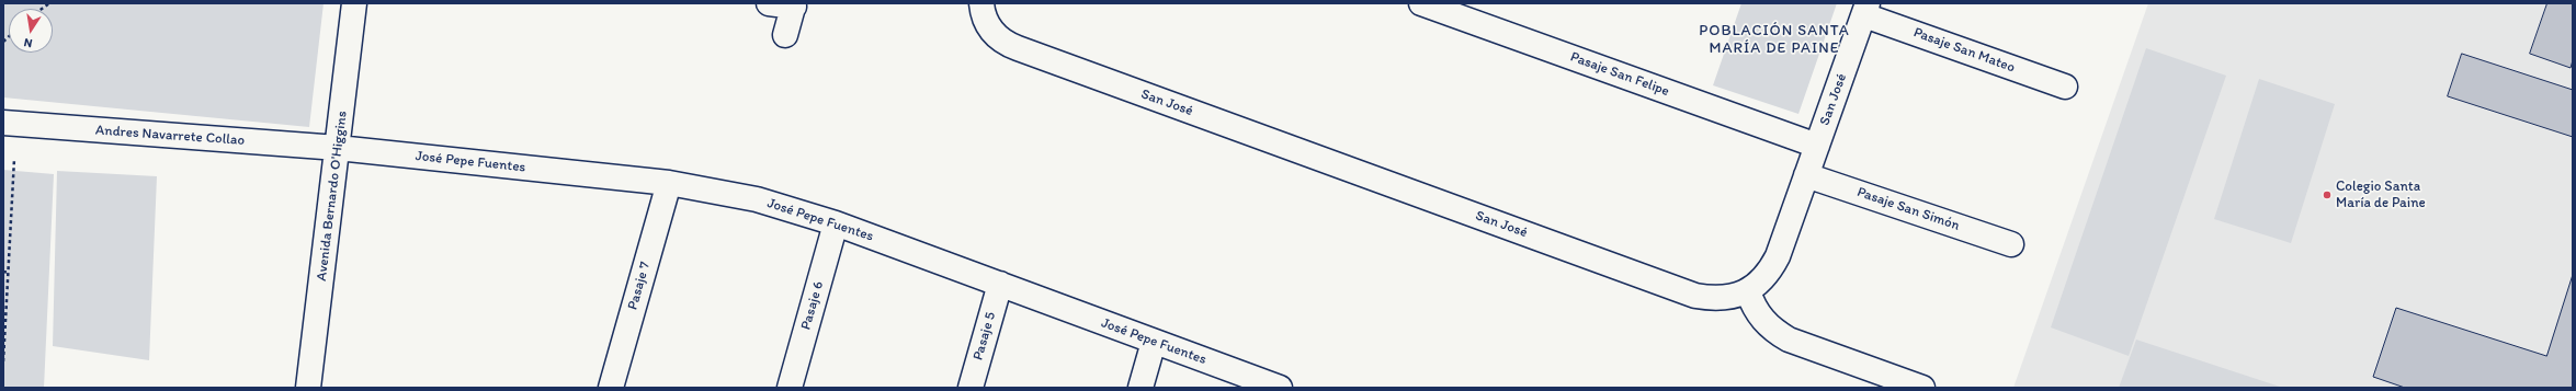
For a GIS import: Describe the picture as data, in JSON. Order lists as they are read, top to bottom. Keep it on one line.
{"streets":{"street":["Pasaje San Mateo","Pasaje San Felipe","San José","Andres Navarrete Collao","José Pepe Fuentes","Avenida Bernardo O'Higgins","Pasaje San Simón","Pasaje 7","Pasaje 6","Pasaje 5"]},"crossings":[["Pasaje San Mateo","San José"],["Pasaje San Felipe","San José"],["San José","Pasaje San Simón"],["Andres Navarrete Collao","José Pepe Fuentes"],["Andres Navarrete Collao","Avenida Bernardo O'Higgins"],["José Pepe Fuentes","Avenida Bernardo O'Higgins"],["José Pepe Fuentes","Pasaje 7"],["José Pepe Fuentes","Pasaje 6"],["José Pepe Fuentes","Pasaje 5"]],"districts":["POBLACIÓN SANTA MARÍA DE PAINE"],"places":["Colegio Santa María de Paine"],"north":"bottom"}
